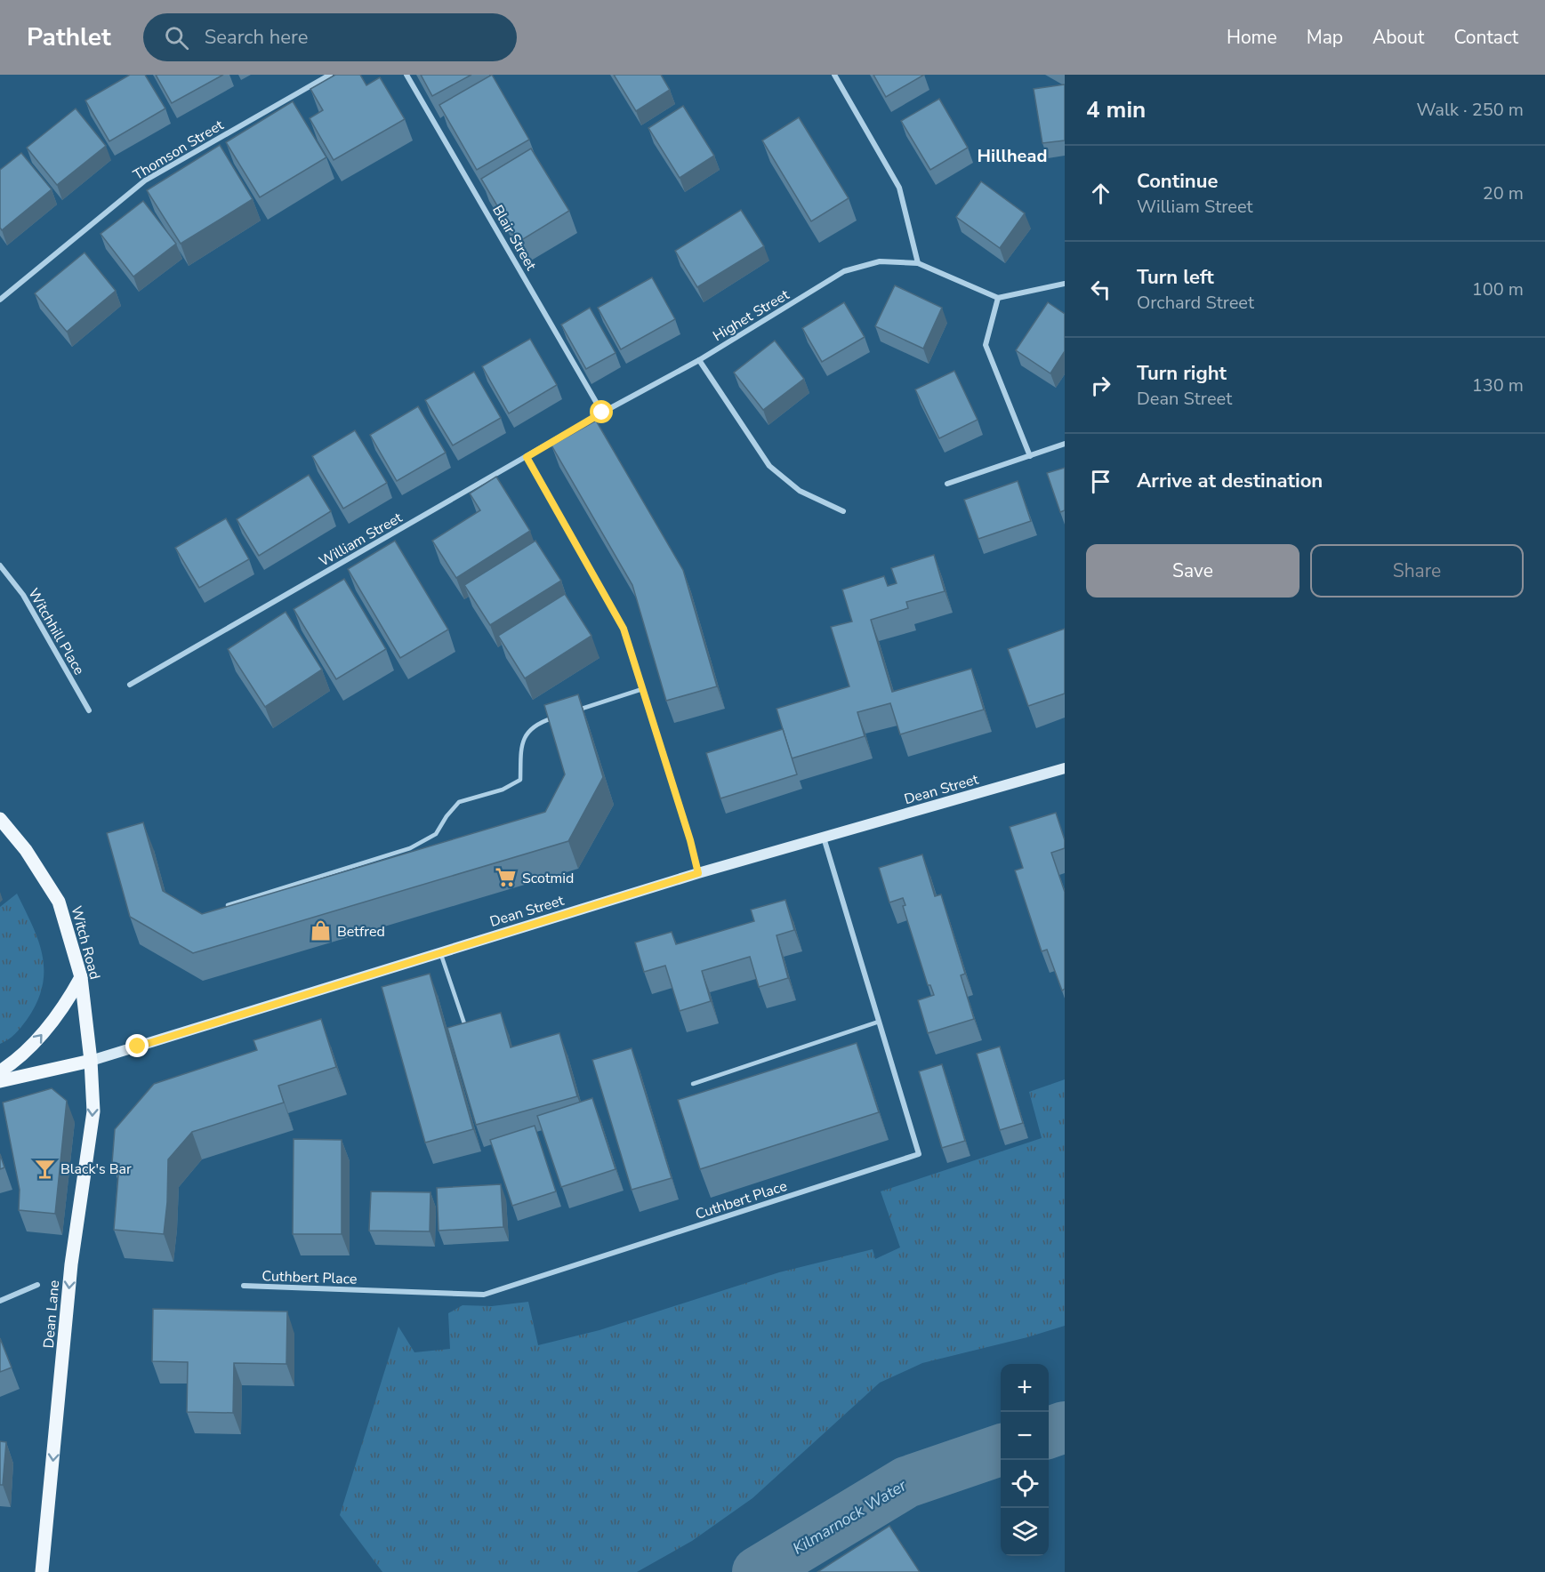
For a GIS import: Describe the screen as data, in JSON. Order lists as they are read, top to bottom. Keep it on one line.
{"streets":{"main road":["Dean Street","Witch Road","Dean Lane"],"street":["Thomson Street","Blair Street","Highet Street","William Street","Witchhill Place","Cuthbert Place"]},"crossings":[["Blair Street","Highet Street"],["Blair Street","William Street"],["Highet Street","William Street"],["Dean Street","Witch Road"],["Dean Street","Cuthbert Place"],["Dean Street","Dean Lane"],["Witch Road","Dean Lane"]],"one_way":["Dean Lane"],"districts":["Hillhead"],"water":["Kilmarnock Water"],"places":{"supermarket":["Scotmid"],"shop":["Betfred"],"bar":["Black's Bar"]},"page":{"header":"Pathlet","search":"Search here","nav":["Home","Map","About","Contact"],"heading":["4 min","Walk · 250 m"],"list":[["Continue","William Street","20 m"],["Turn left","Orchard Street","100 m"],["Turn right","Dean Street","130 m"],"Arrive at destination"],"buttons":["Save","Share"],"map_buttons":["+","−"]}}
